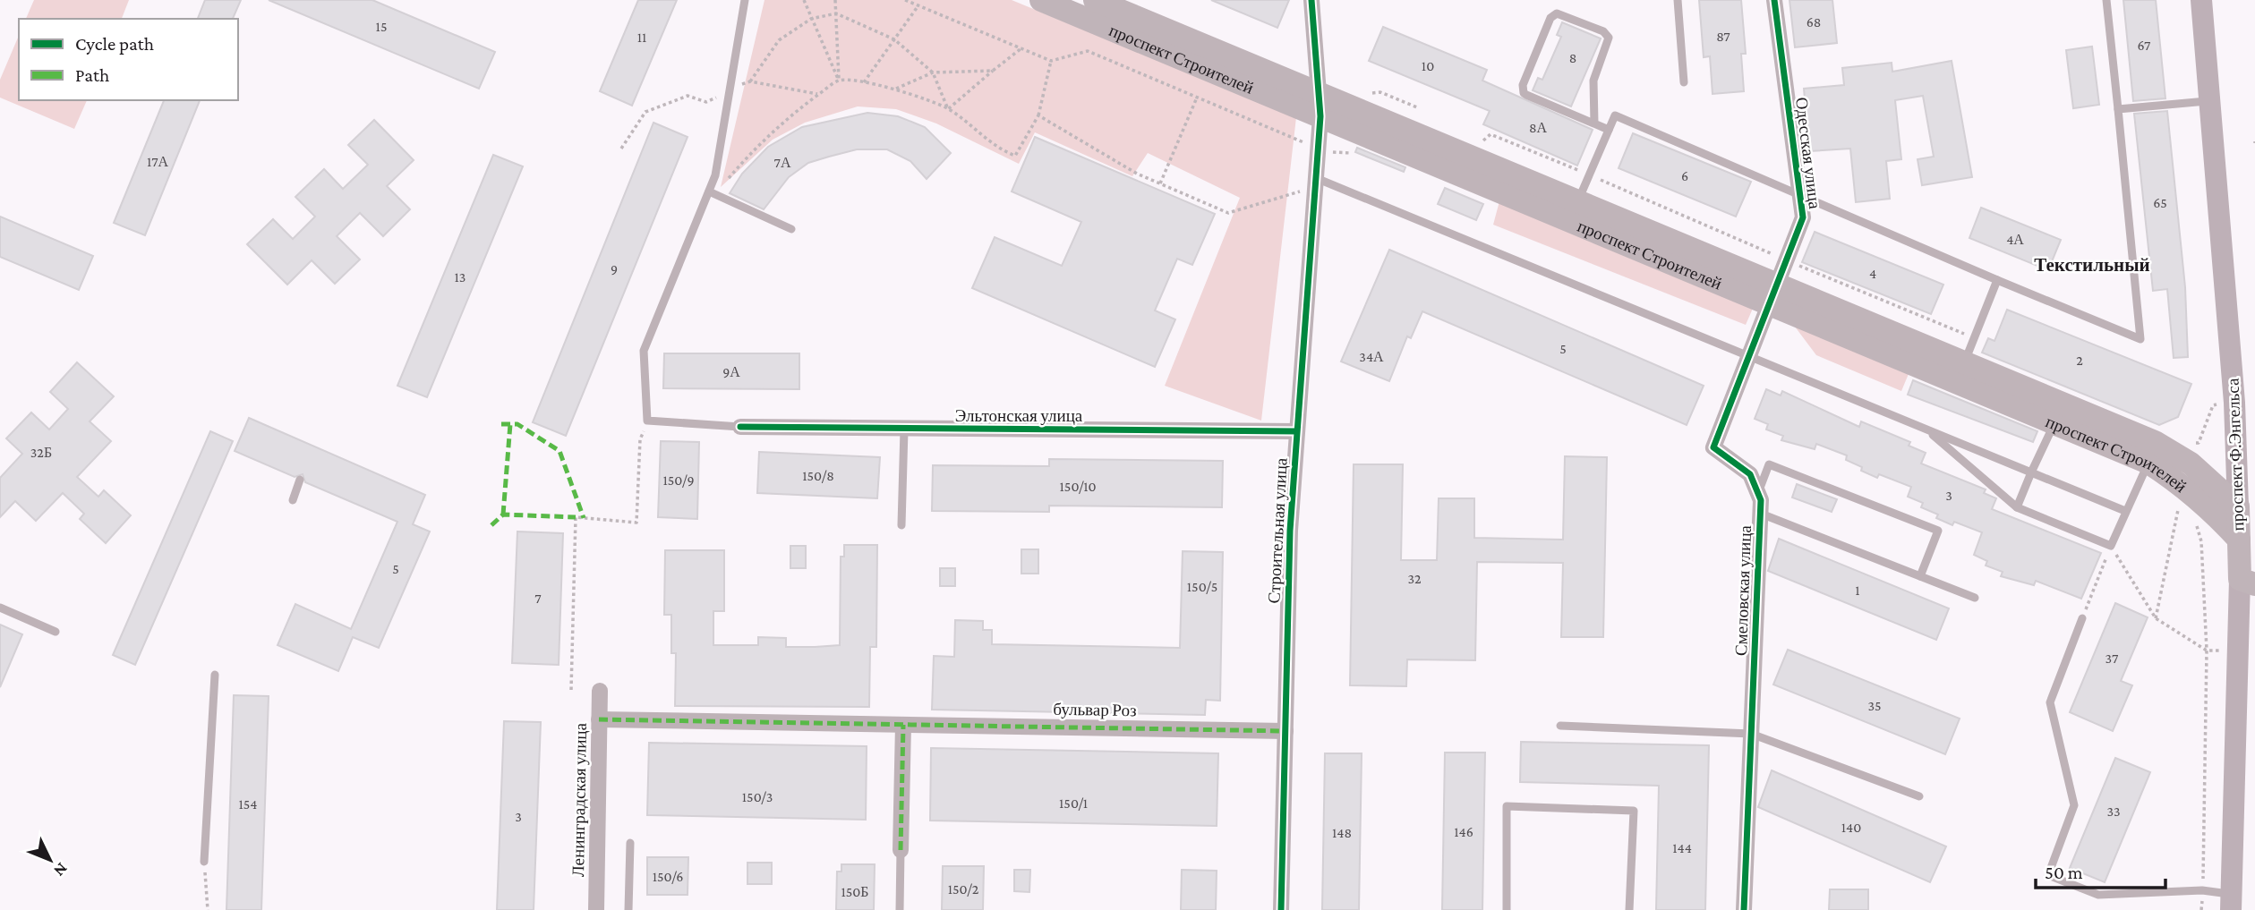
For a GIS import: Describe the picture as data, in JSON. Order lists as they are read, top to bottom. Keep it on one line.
{"streets":{"main road":["проспект Строителей","проспект Ф.Энгельса"],"street":["Одесская улица","Эльтонская улица","Строительная улица","Смеловская улица","бульвар Роз","Ленинградская улица"]},"crossings":[["проспект Строителей","Одесская улица"],["проспект Строителей","проспект Ф.Энгельса"],["проспект Строителей","Строительная улица"],["Эльтонская улица","Строительная улица"],["Строительная улица","бульвар Роз"],["бульвар Роз","Ленинградская улица"]],"districts":["Текстильный"],"house_numbers":["68","15","87","11","67","8","10","8А","17А","7А","6","65","4А","9","4","13","5","34А","2","9А","32Б","150/8","150/9","150/10","3","5","32","150/5","1","7","37","35","150/3","150/1","154","33","3","140","146","148","144","150/6","150/2","150Б"],"legend":["Cycle path","Path"],"scale_bar":"50 m","north":"bottom right"}
